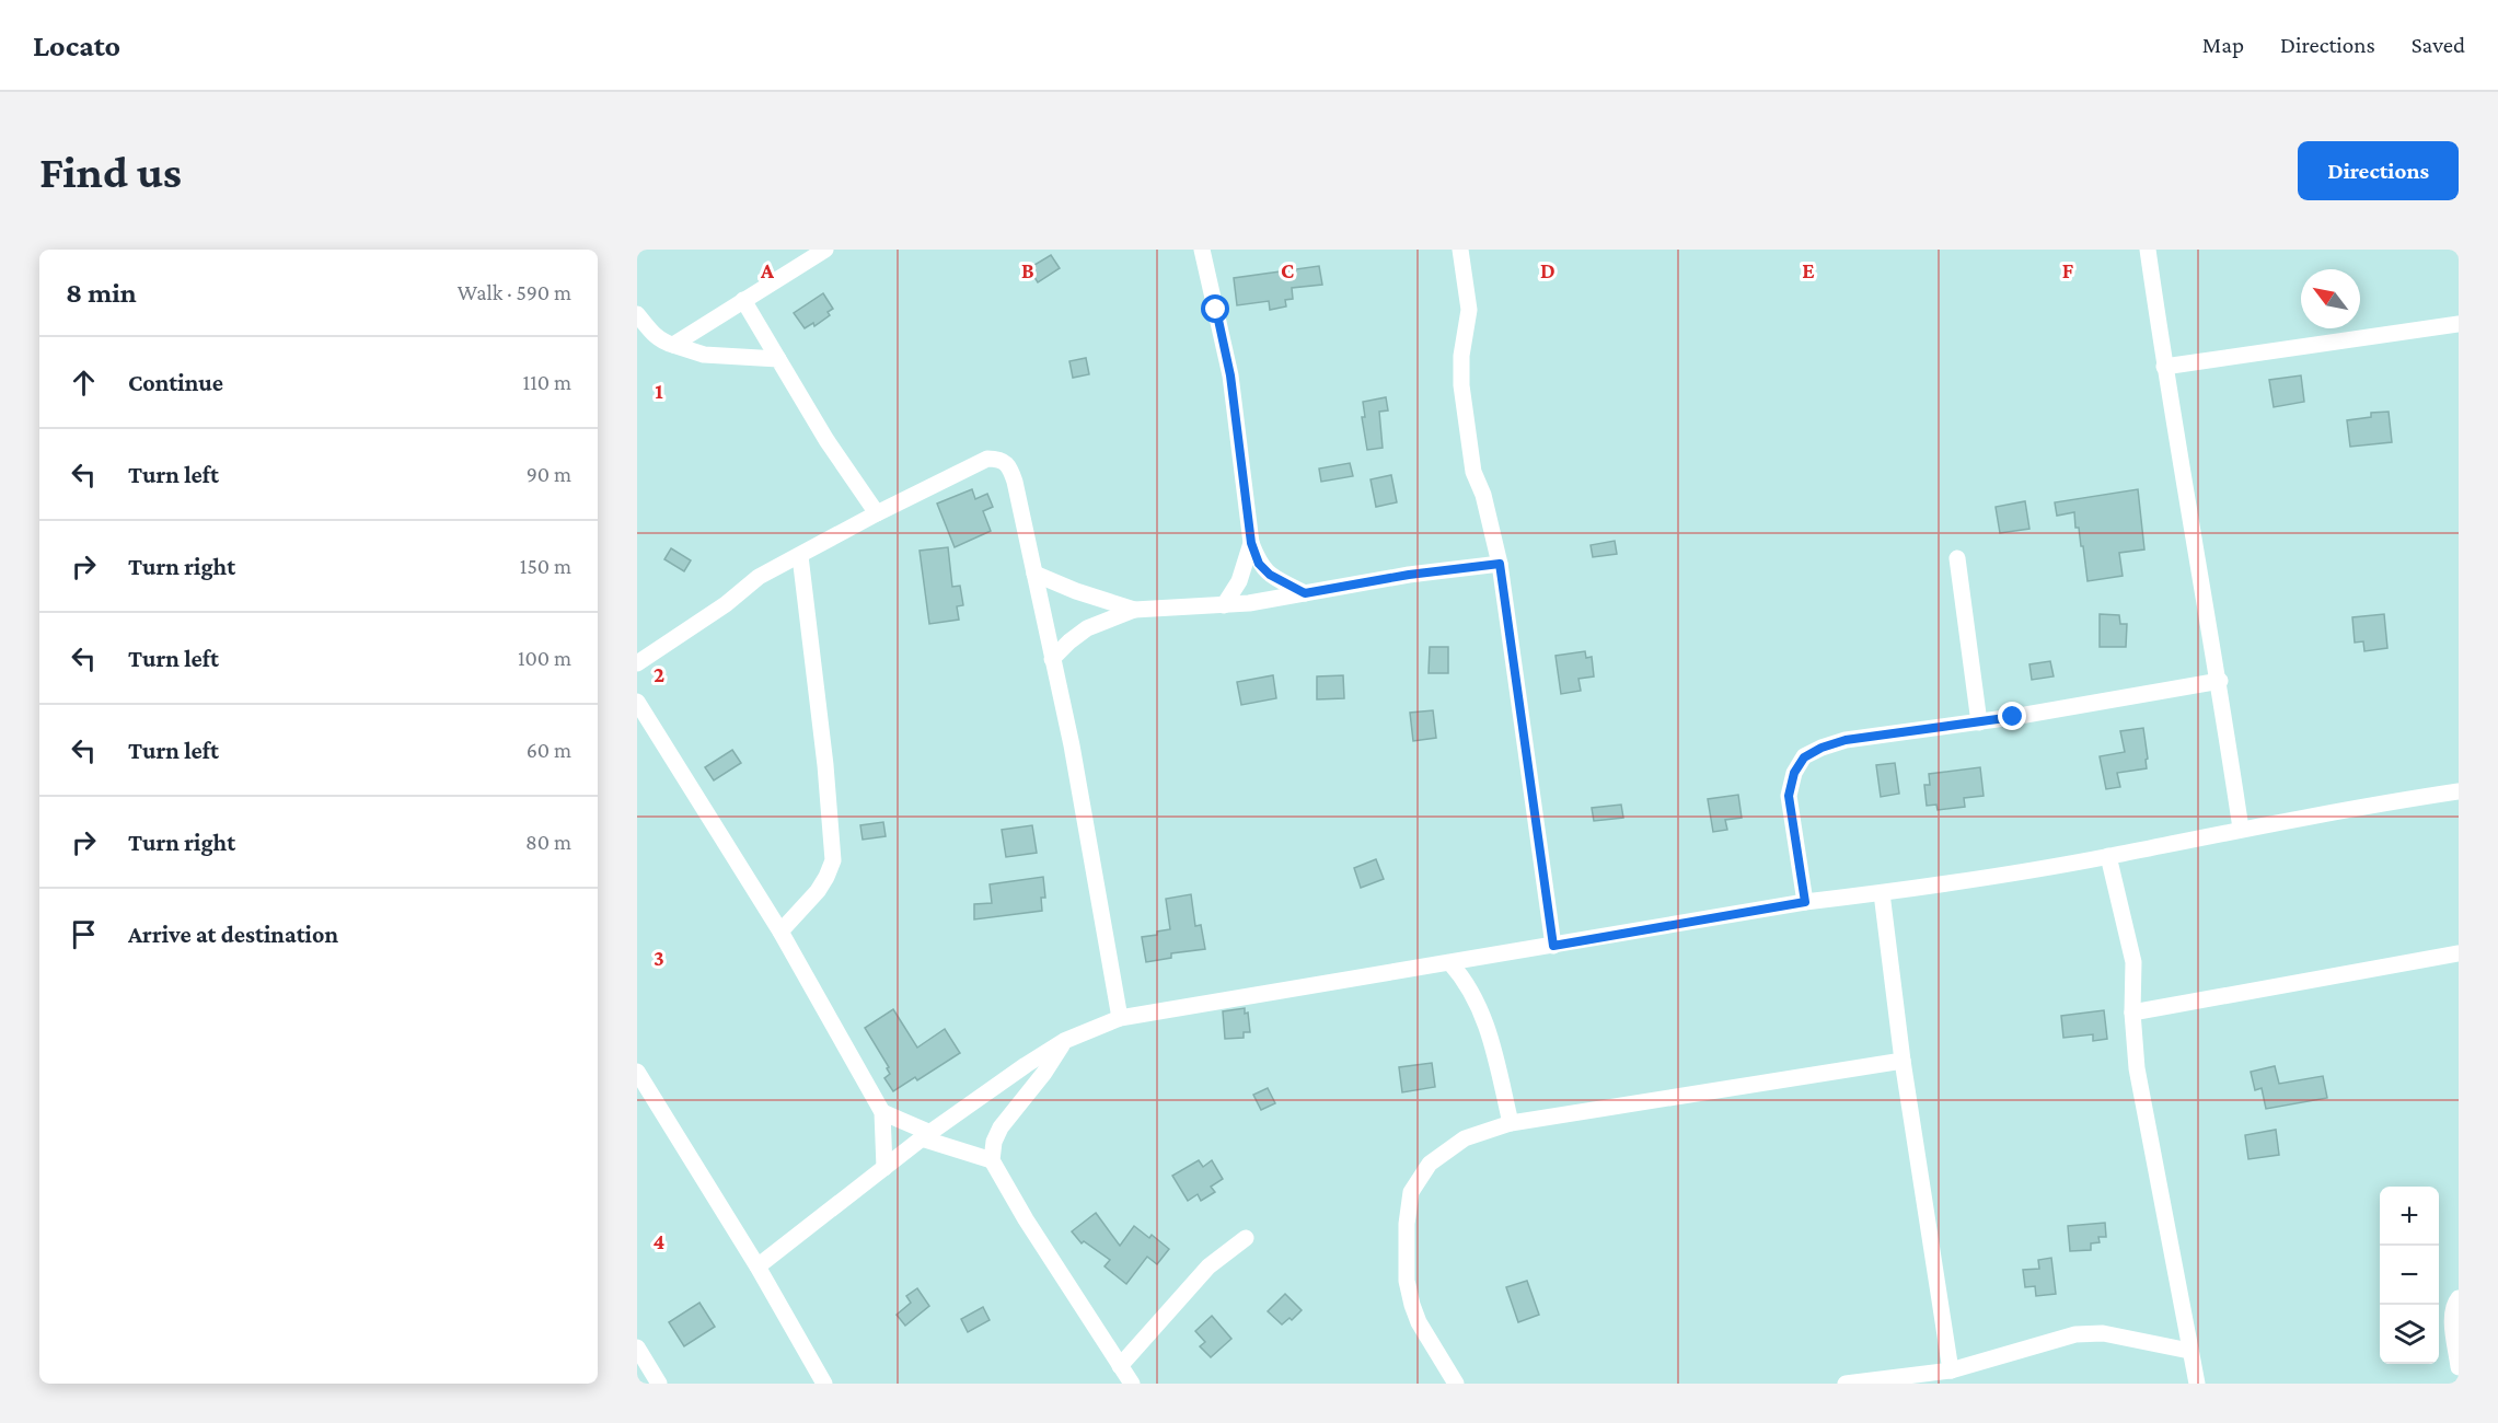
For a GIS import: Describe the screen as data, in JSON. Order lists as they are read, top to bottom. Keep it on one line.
{"north":"top left","page":{"header":"Locato","nav":["Map","Directions","Saved"],"buttons":"Directions","title":"Find us","heading":["8 min","Walk · 590 m"],"list":[["Continue","110 m"],["Turn left","90 m"],["Turn right","150 m"],["Turn left","100 m"],["Turn left","60 m"],["Turn right","80 m"],"Arrive at destination"],"map_buttons":["+","−"]},"grid":{"columns":["A","B","C","D","E","F"],"rows":["1","2","3","4"]}}
